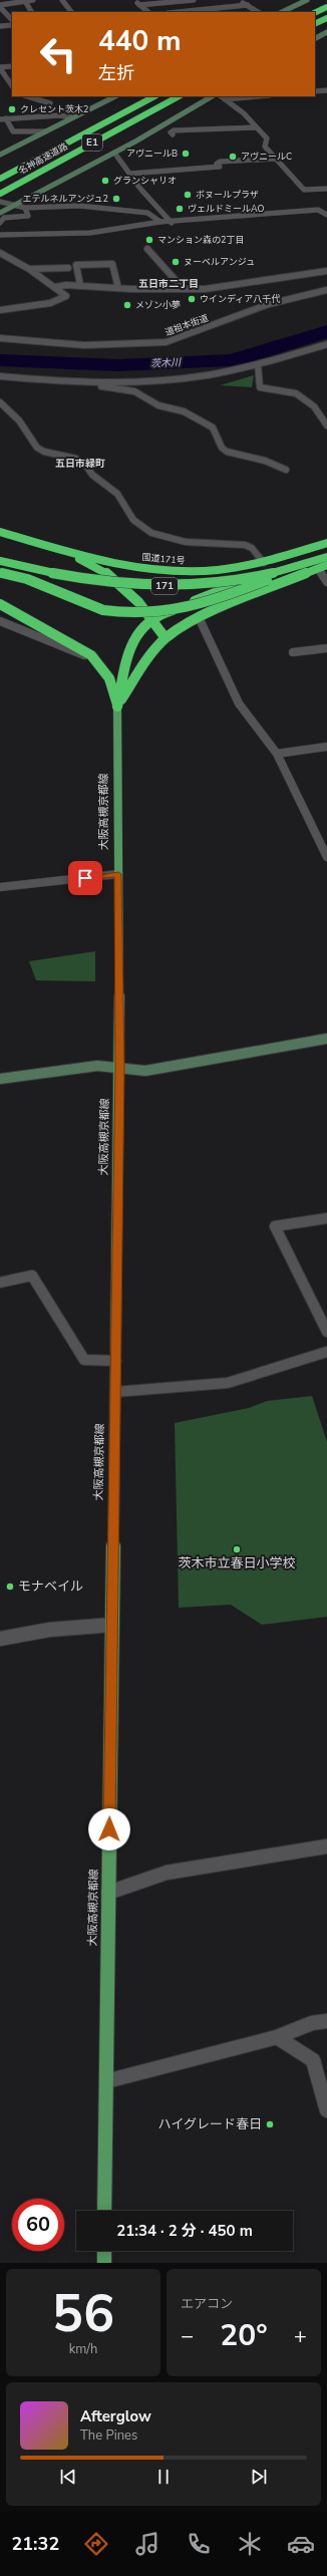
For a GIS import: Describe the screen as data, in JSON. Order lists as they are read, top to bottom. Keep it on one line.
{"streets":{"highway":["E1","名神高速道路","国道171号","171"],"main road":["大阪高槻京都線"],"street":["道祖本街道"]},"districts":["五日市二丁目","五日市緑町"],"water":["茨木川"],"places":["クレセント茨木2","アヴニールB","アヴニールC","グランシャリオ","ボヌールプラザ","エテルネルアンジュ2","ヴェルドミールAO","マンション森の2丁目","ヌーベルアンジュ","ウインディア八千代","メゾン小夢","茨木市立春日小学校","モナベイル","ハイグレード春日"],"page":{"turn":["440 m","左折"],"limit":"60","trip":"21:34 · 2 分 · 450 m","tile":[["56","km/h"],"エアコン"],"heat":["−","20°","+"],"song":["Afterglow","The Pines"],"tabs":"21:32"}}
